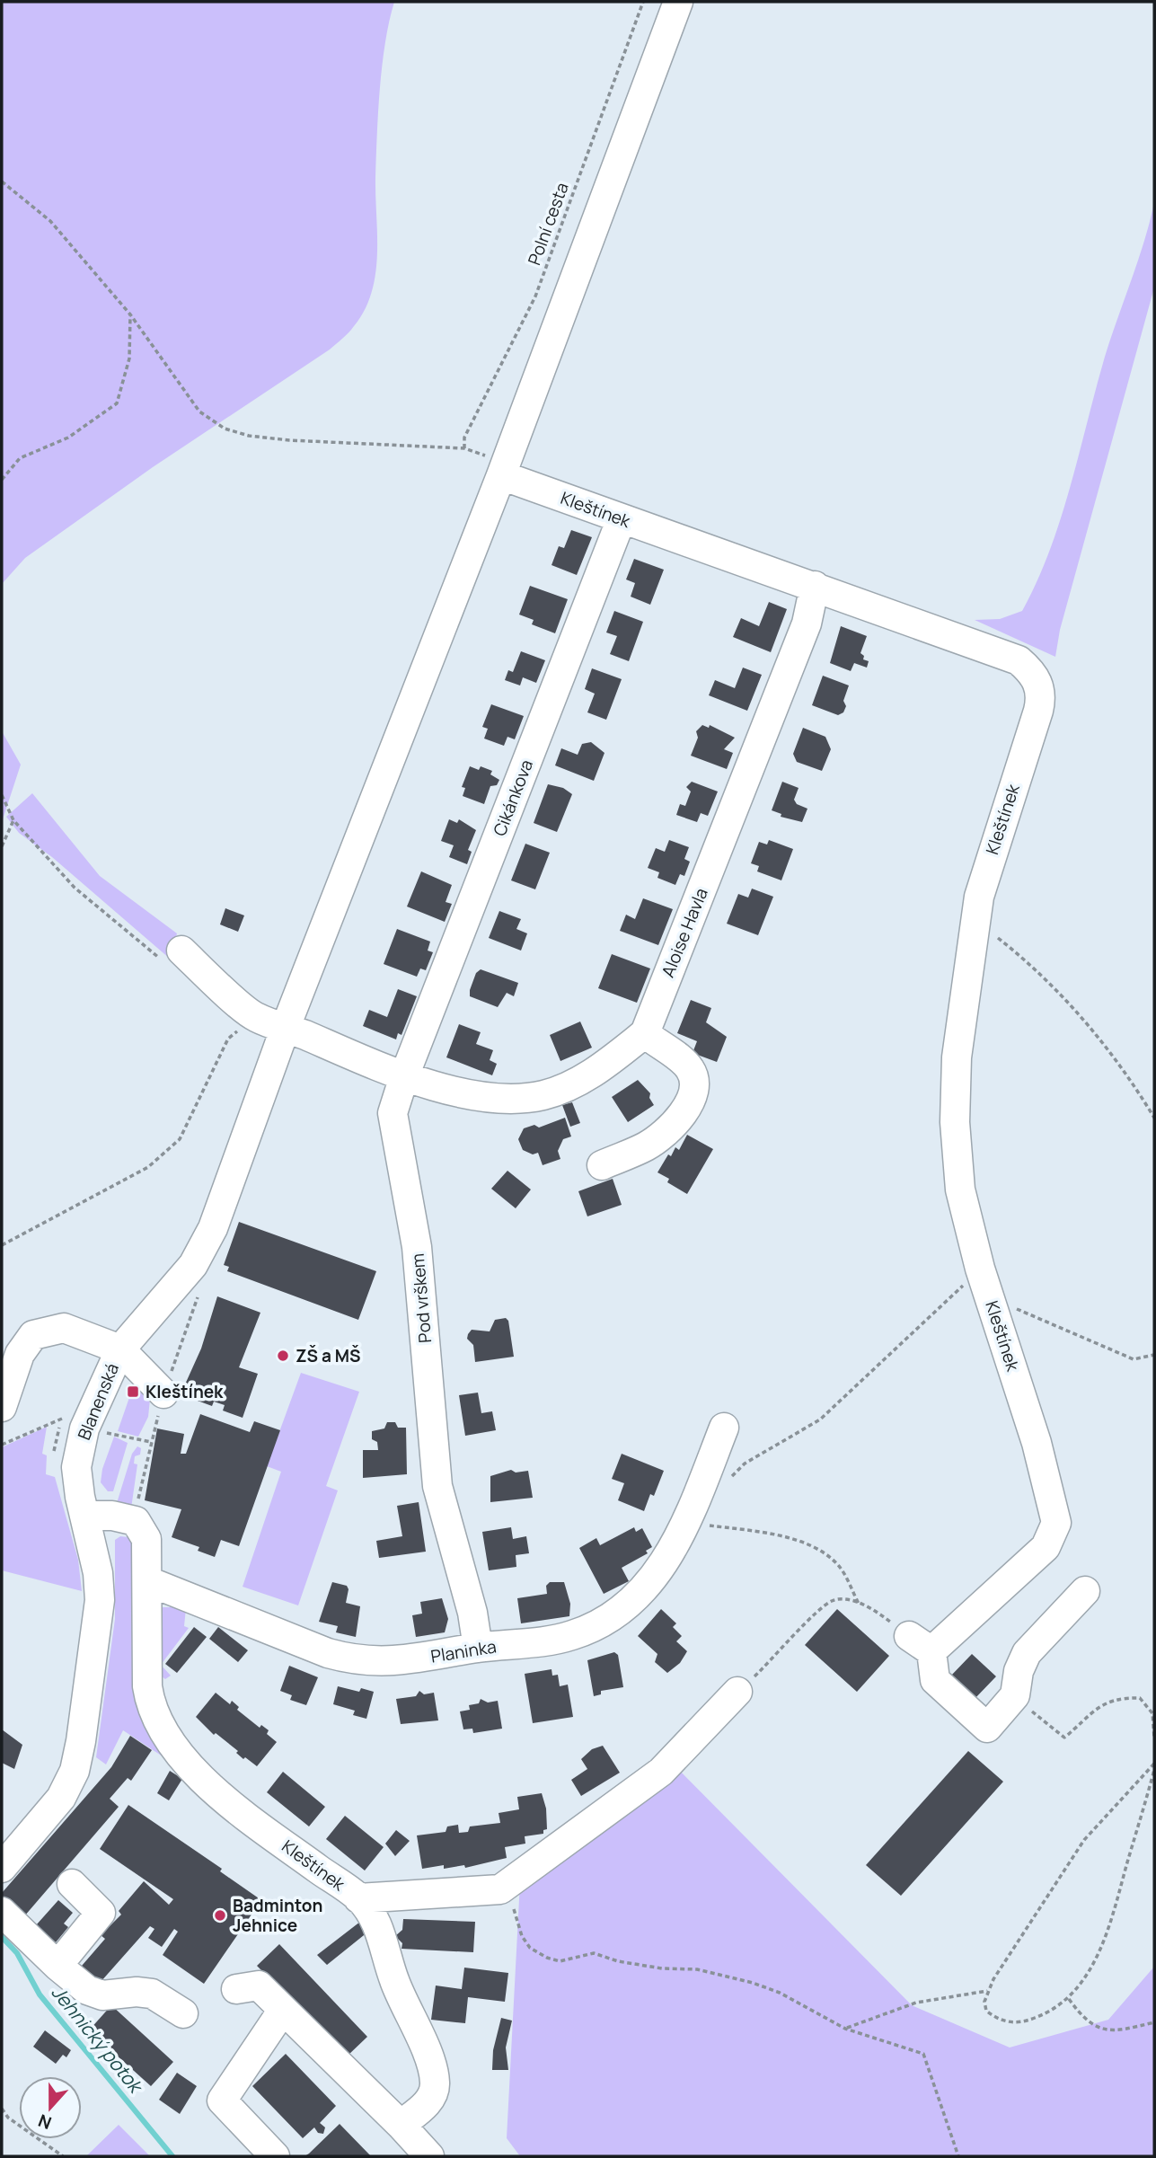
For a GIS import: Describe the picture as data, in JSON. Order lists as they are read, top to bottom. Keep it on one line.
{"streets":{"street":["Kleštínek","Cikánkova","Aloise Havla","Pod vrškem","Blanenská","Planinka"],"path":["Polní cesta"]},"crossings":[["Kleštínek","Cikánkova"],["Kleštínek","Aloise Havla"],["Kleštínek","Blanenská"],["Kleštínek","Planinka"],["Cikánkova","Pod vrškem"],["Pod vrškem","Planinka"]],"water":["Jehnický potok"],"places":{"other":["ZŠ a MŠ","Badminton Jehnice"],"transit":["Kleštínek"]},"north":"bottom"}
